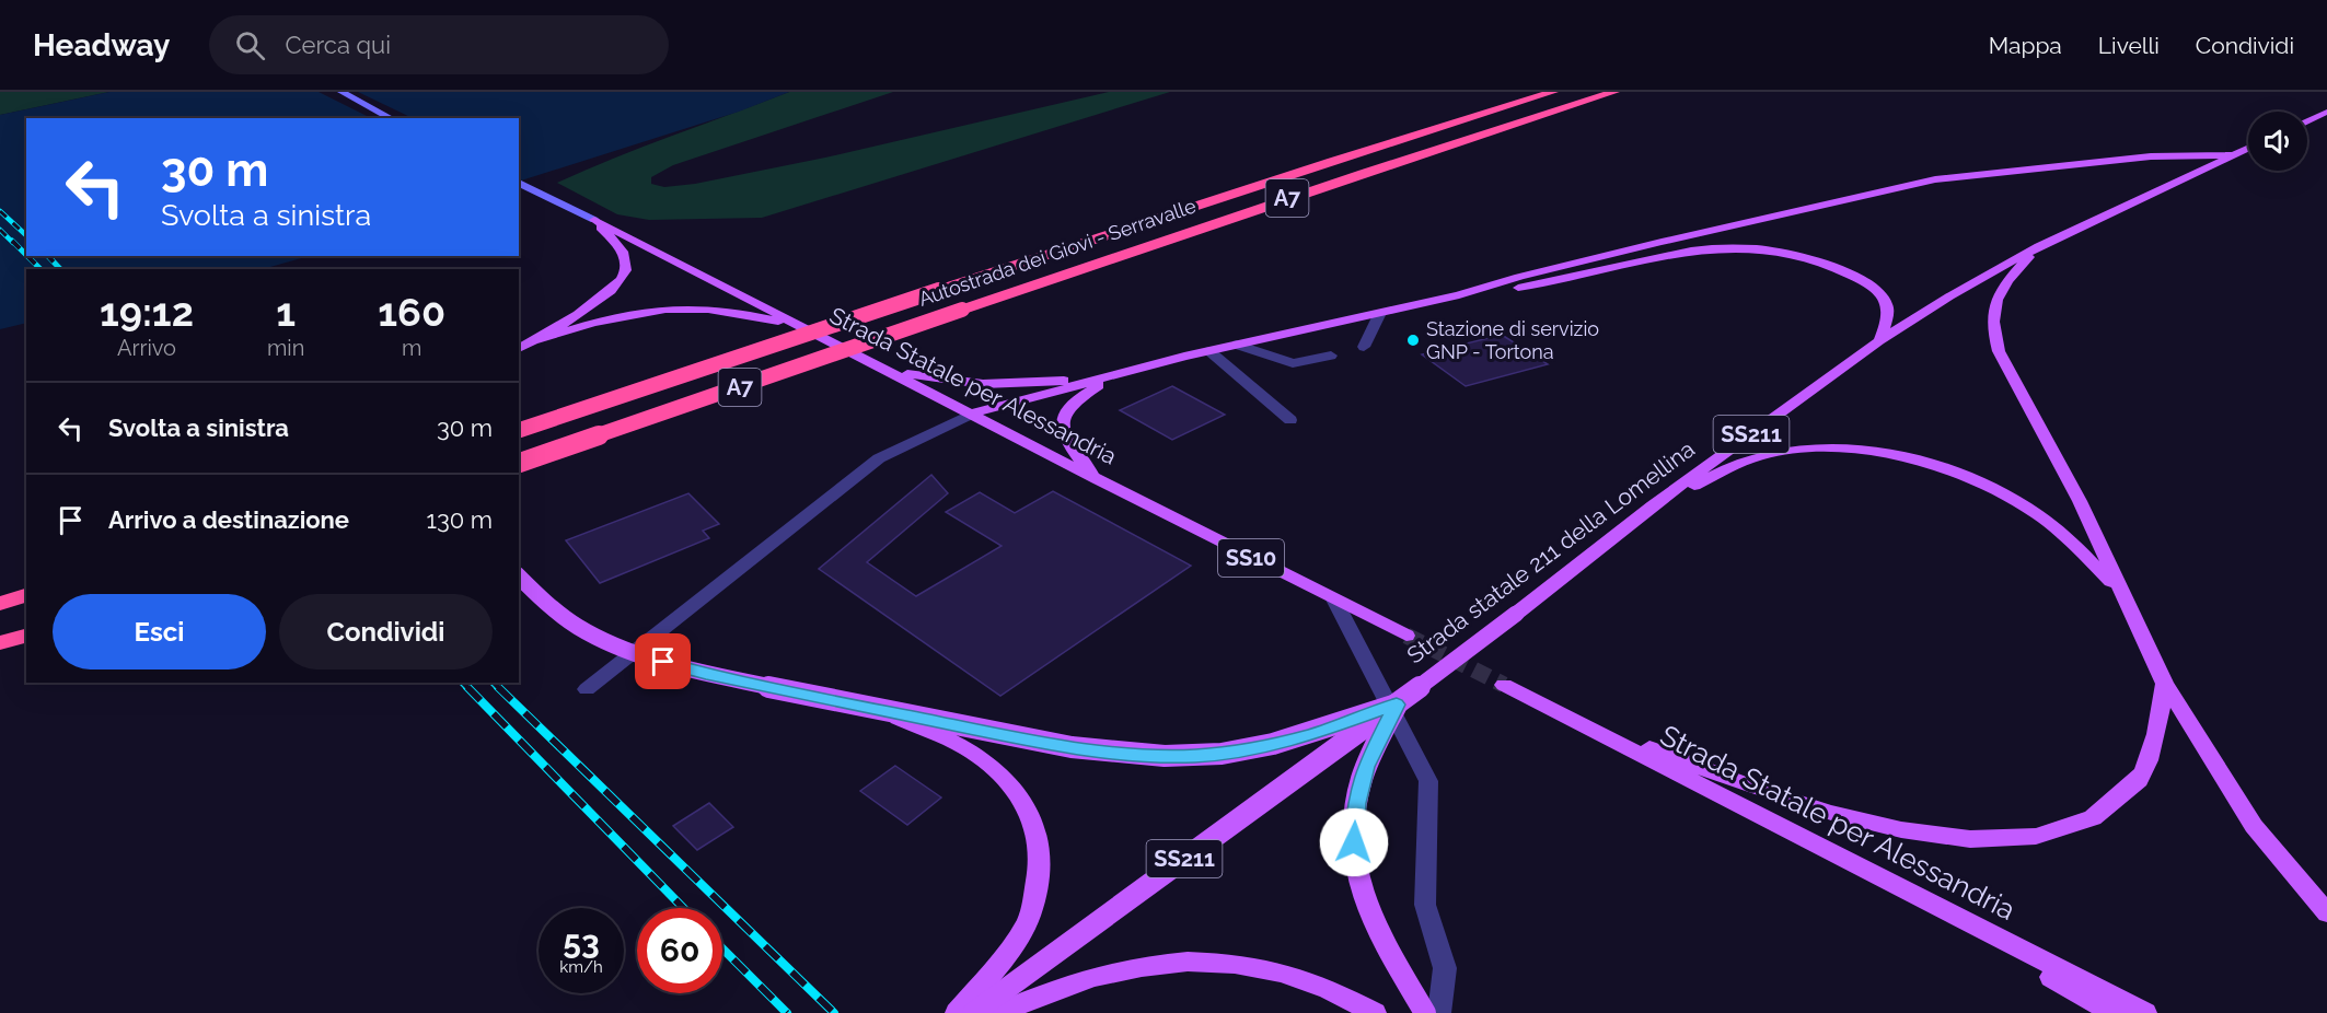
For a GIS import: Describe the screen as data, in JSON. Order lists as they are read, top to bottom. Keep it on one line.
{"streets":{"highway":["A7","Autostrada dei Giovi - Serravalle"],"main road":["Strada Statale per Alessandria","SS211","Strada statale 211 della Lomellina","SS10"]},"places":["Stazione di servizio GNP - Tortona"],"page":{"header":"Headway","search":"Cerca qui","nav":["Mappa","Livelli","Condividi"],"turn":["30 m","Svolta a sinistra"],"eta":["19:12","Arrivo","1","min","160","m"],"list":[{"name":"Svolta a sinistra","value":"30 m"},{"name":"Arrivo a destinazione","value":"130 m"}],"buttons":["Esci","Condividi"],"speed":"53 km/h","limit":"60"}}
